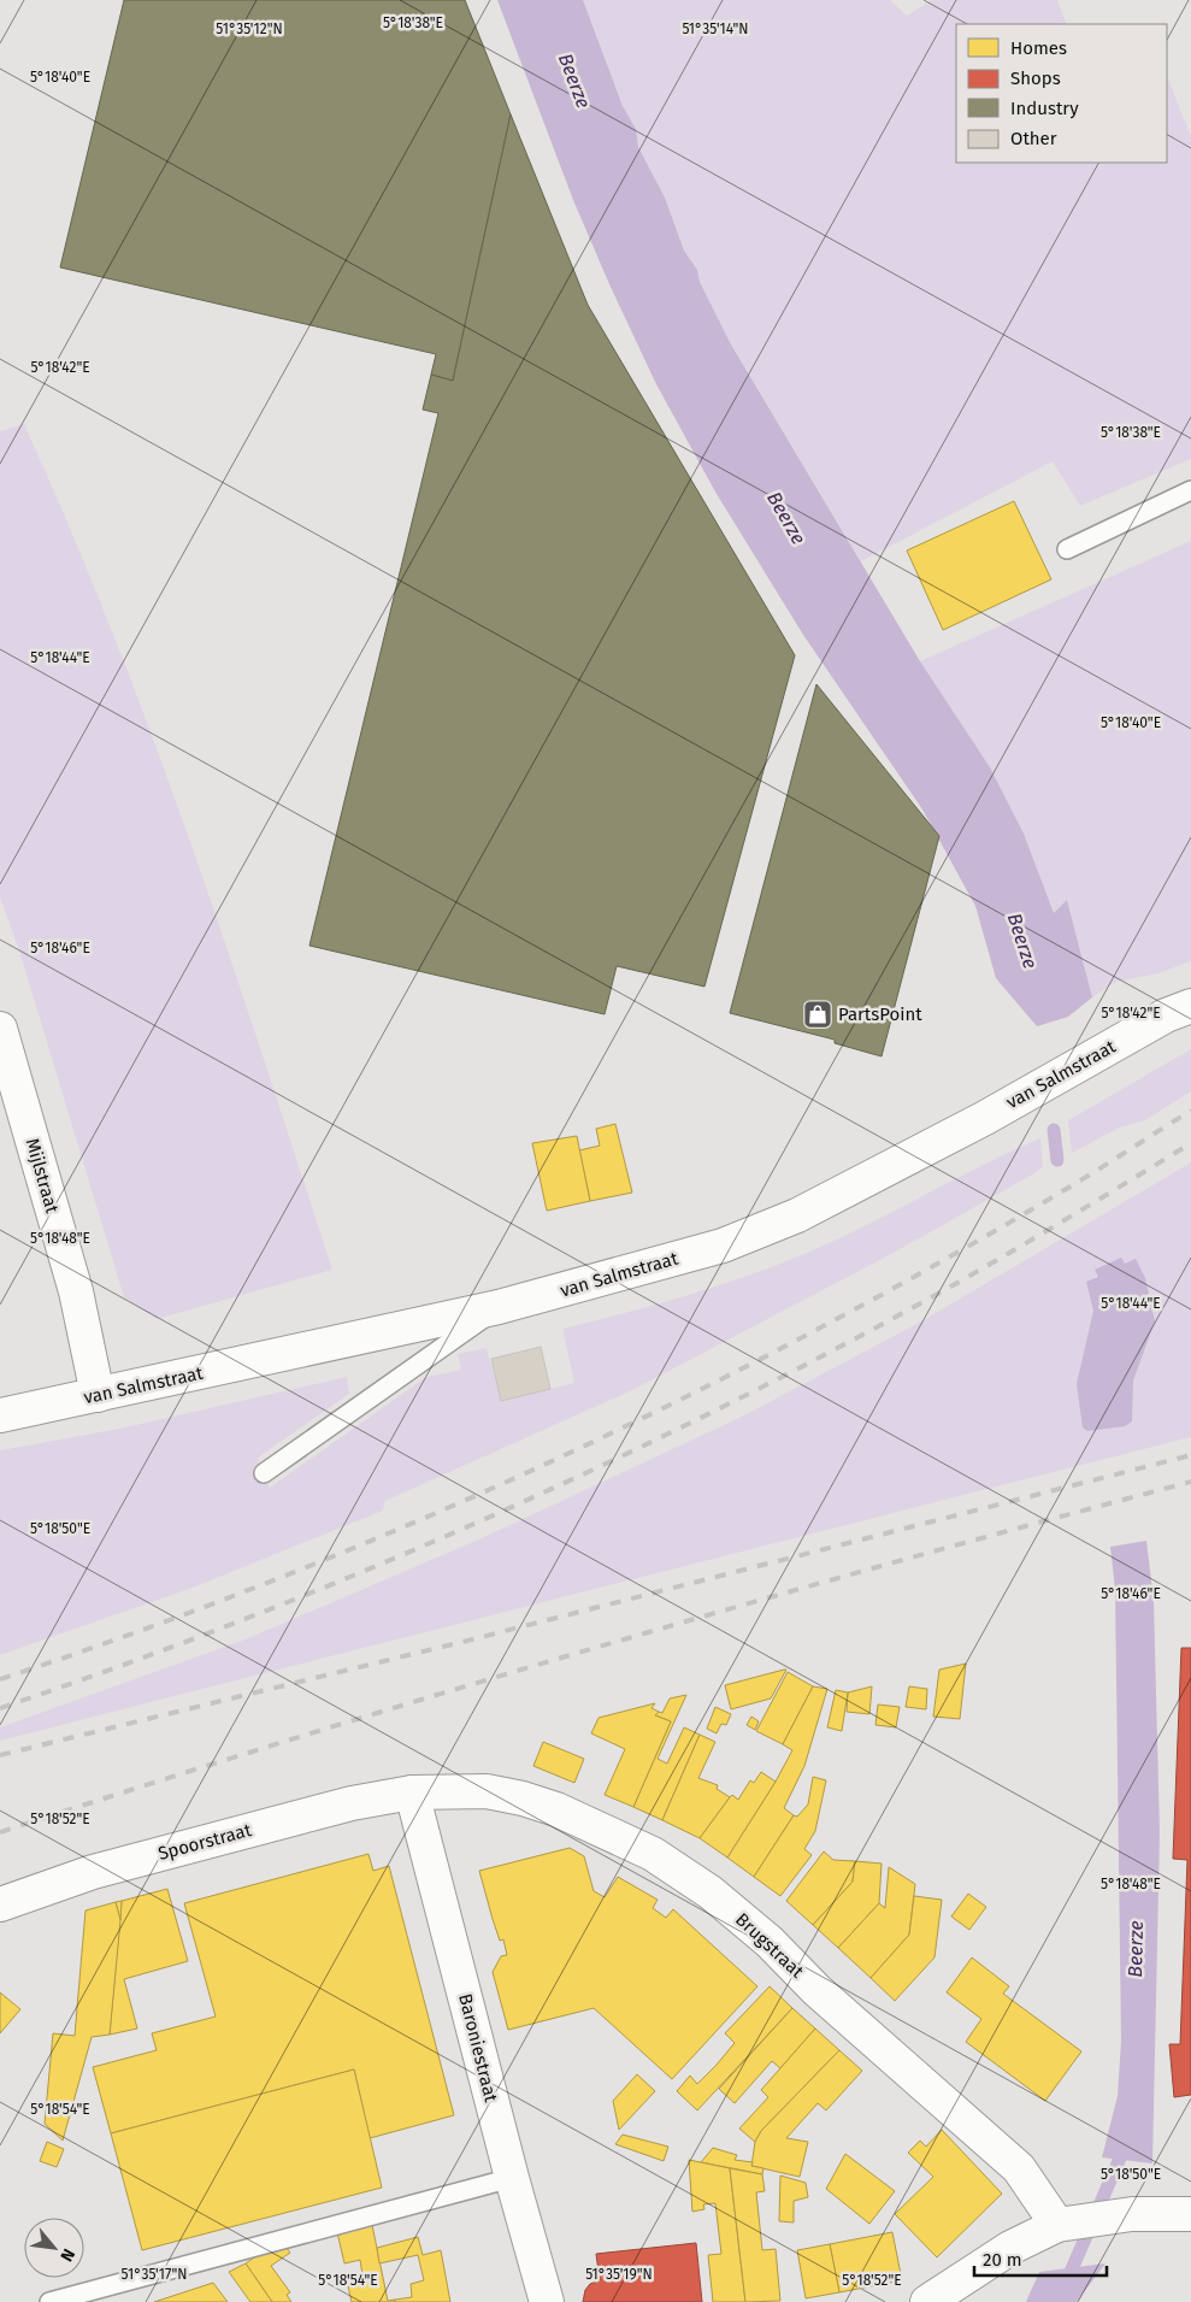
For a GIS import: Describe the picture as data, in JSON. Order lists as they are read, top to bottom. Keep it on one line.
{"streets":{"street":["van Salmstraat","Mijlstraat","Spoorstraat","Brugstraat","Baroniestraat"]},"crossings":[["van Salmstraat","Mijlstraat"],["Spoorstraat","Brugstraat"],["Spoorstraat","Baroniestraat"],["Brugstraat","Baroniestraat"]],"water":["Beerze"],"places":{"shop":["PartsPoint"]},"legend":["Homes","Shops","Industry","Other"],"scale_bar":"20 m","north":"bottom right","coordinates":["5°18'38\"E","51°35'12\"N","51°35'14\"N","5°18'40\"E","5°18'42\"E","5°18'44\"E","5°18'46\"E","5°18'48\"E","5°18'50\"E","5°18'52\"E","5°18'54\"E","51°35'17\"N","51°35'19\"N"]}
